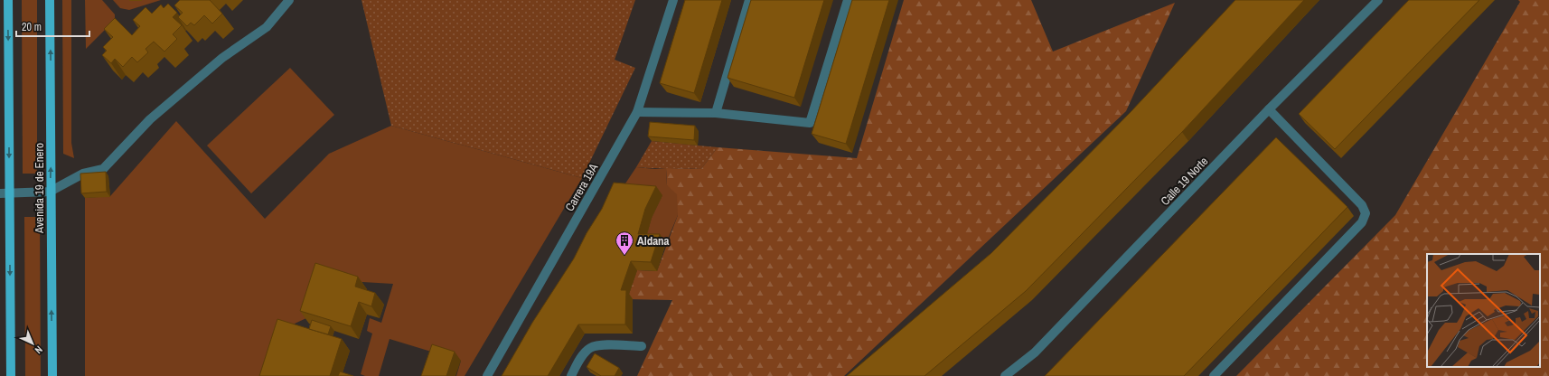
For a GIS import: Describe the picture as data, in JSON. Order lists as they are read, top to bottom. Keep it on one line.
{"streets":{"main road":["Avenida 19 de Enero"],"street":["Calle 19 Norte","Carrera 19A"]},"places":{"building":["Aldana"]},"scale_bar":"20 m","north":"bottom right"}
